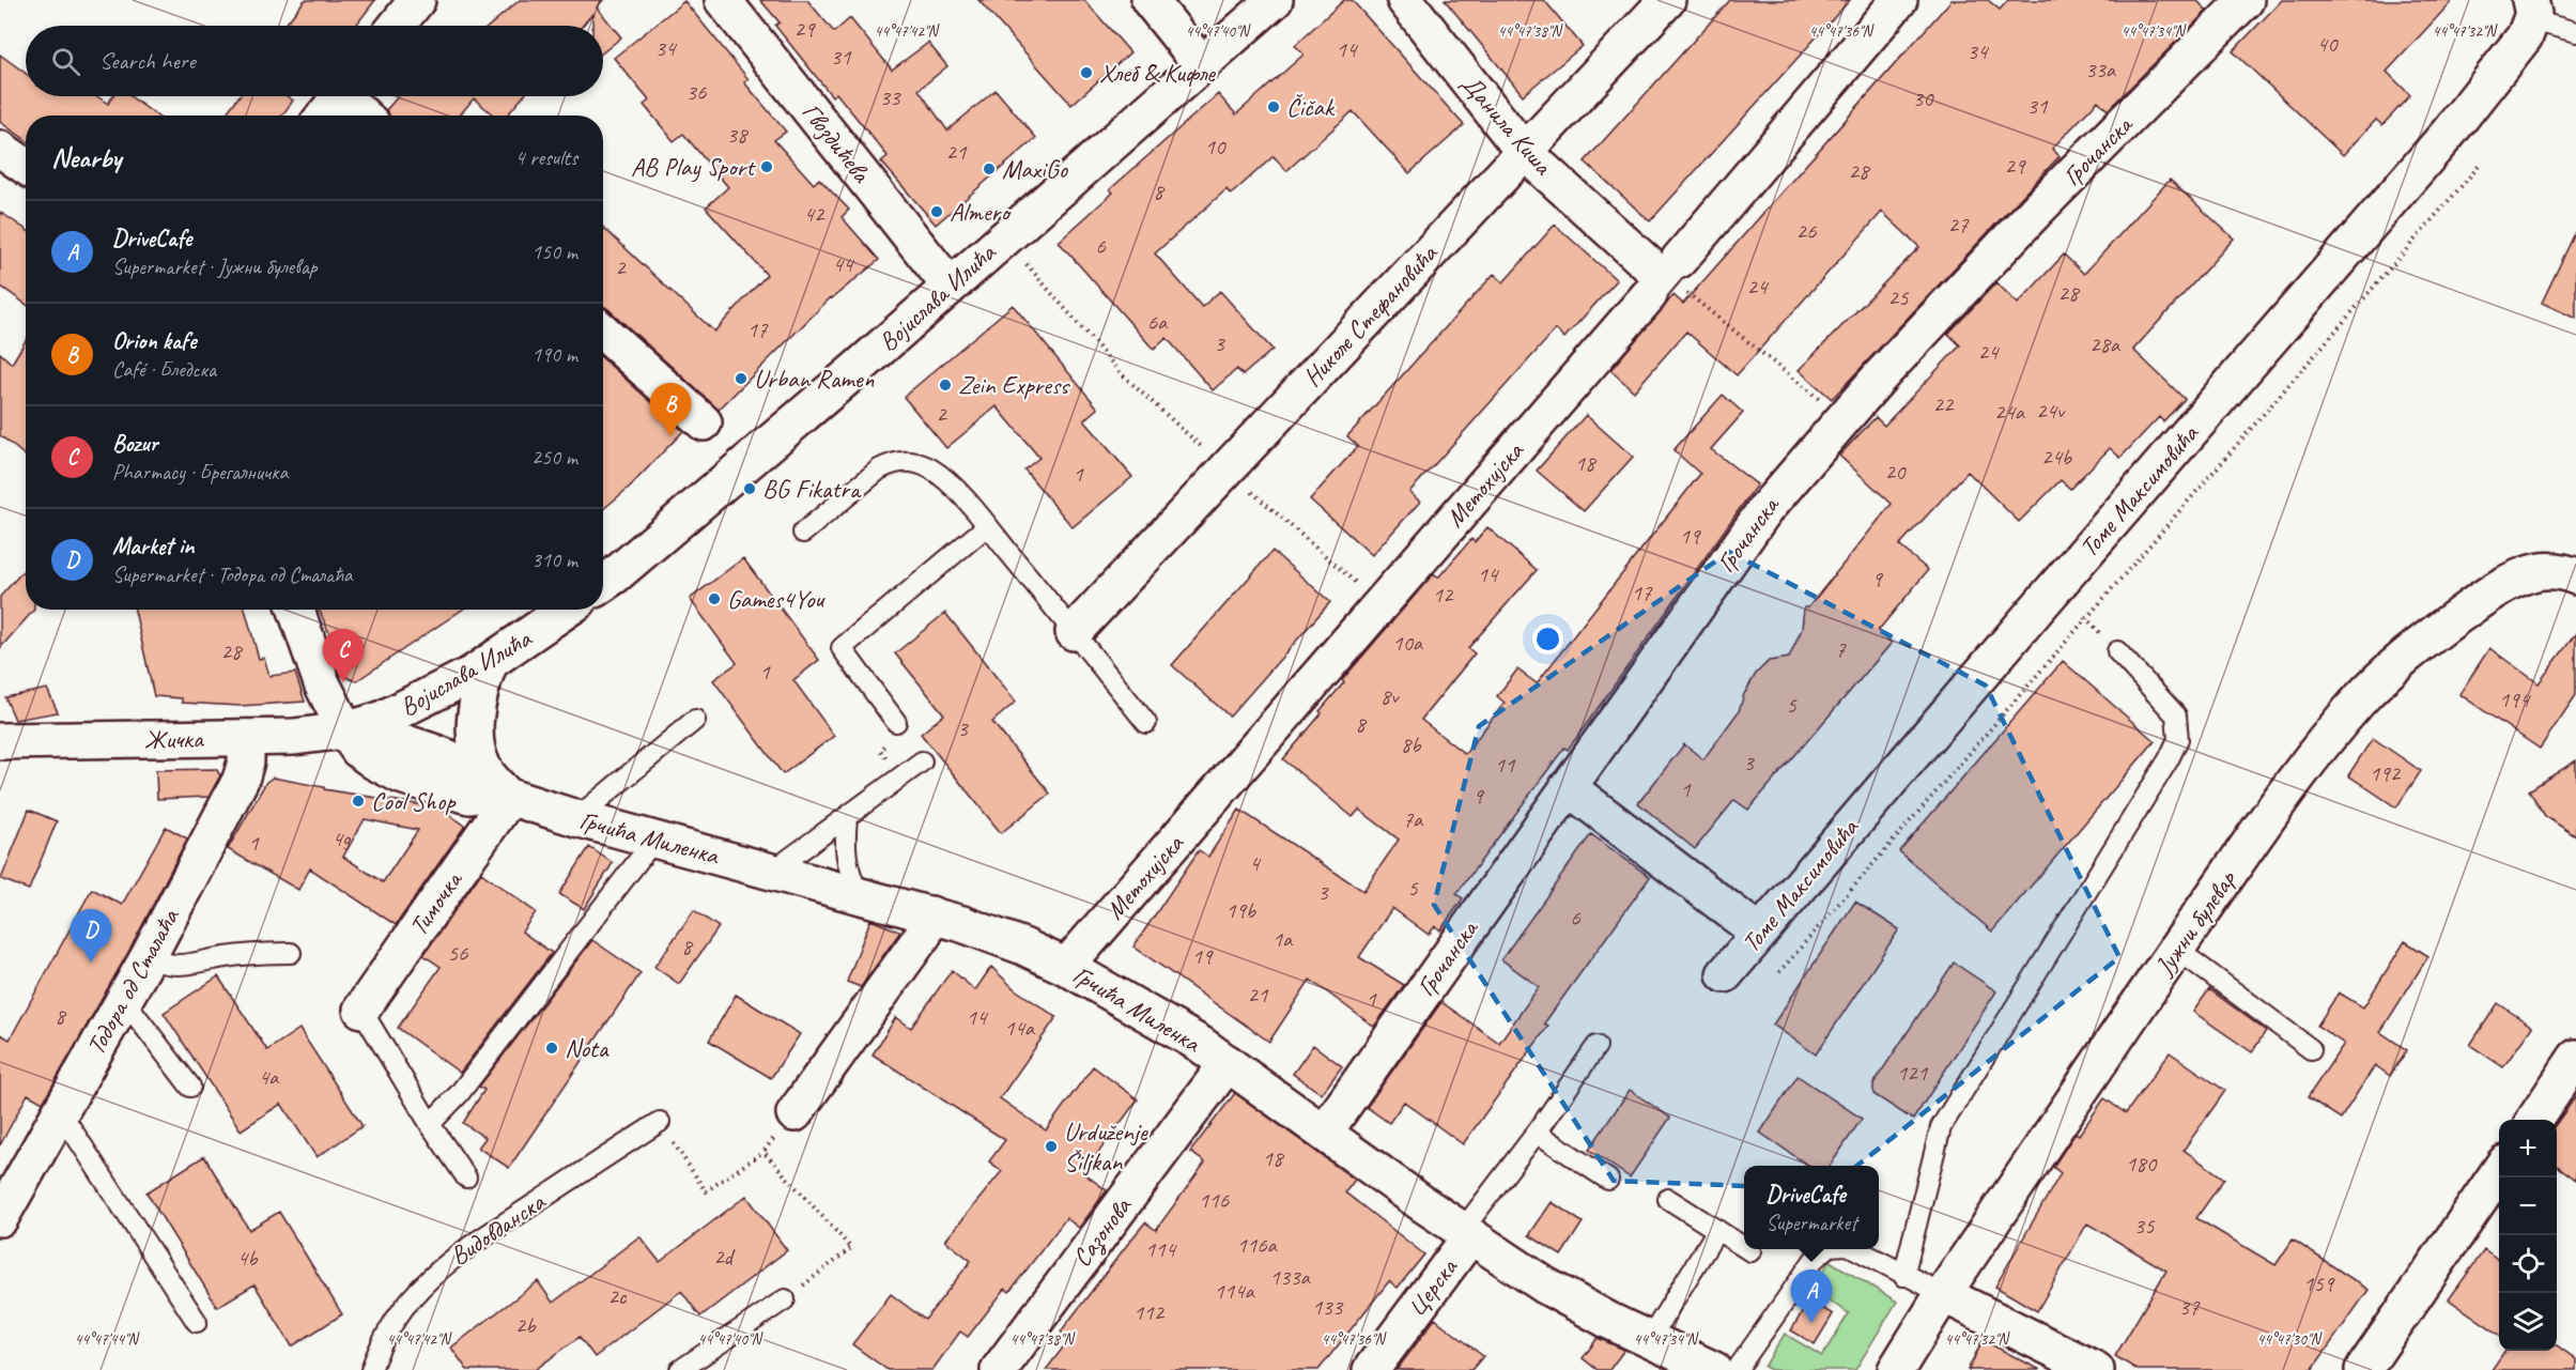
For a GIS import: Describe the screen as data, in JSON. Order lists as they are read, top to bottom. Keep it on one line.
{"streets":{"street":["Данила Киша","Гвоздићева","Грочанска","Војислава Илића","Николе Стефановића","Метохијска","Томе Максимовића","Жичка","Грчића Миленка","Тимочка","Јужни булевар","Тодора од Сталаћа","Сазонова","Церска"],"lane":["Видовданска"]},"crossings":[["Данила Киша","Николе Стефановића"],["Данила Киша","Метохијска"],["Гвоздићева","Војислава Илића"],["Грочанска","Грчића Миленка"],["Војислава Илића","Жичка"],["Војислава Илића","Грчића Миленка"],["Метохијска","Грчића Миленка"],["Жичка","Грчића Миленка"],["Жичка","Тодора од Сталаћа"],["Грчића Миленка","Тимочка"],["Грчића Миленка","Сазонова"],["Грчића Миленка","Церска"]],"places":["Хлеб & Кифле","Čičak","AB Play Sport","MaxiGo","Almero","Urban Ramen","Zein Express","BG Fikatra","Games4You","Cool Shop","Nota","Urduženje Šiljkan"],"house_numbers":["29","40","34","14","34","31","33a","36","33","30","31","38","10","21","29","28","8","42","27","26","6","44","2","24","28","25","6a","17","3","28a","24","22","24v","24a","2","24b","18","20","1","19","14","9","17","12","10a","7","28","1","8v","194","5","8","3","8b","3","11","192","1","9","7a","4g","1","4","5","3","19b","6","1a","8","56","19","21","1","8","14","14a","121","4a","18","180","116","35","116a","114","2d","4b","133a","159","114a","2c","133","37","112","2b"],"page":{"search":"Search here","heading":["Nearby","4 results"],"list":[{"mark":"A","name":"DriveCafe","note":"Supermarket · Јужни булевар","value":"150 m"},{"mark":"B","name":"Orion kafe","note":"Café · Бледска","value":"190 m"},{"mark":"C","name":"Bozur","note":"Pharmacy · Брегалничка","value":"250 m"},{"mark":"D","name":"Market in","note":"Supermarket · Тодора од Сталаћа","value":"310 m"}],"pins":["B","C","D","A"],"map_buttons":["+","−"],"popup":["DriveCafe","Supermarket"]},"coordinates":["44°47'42\"N","44°47'40\"N","44°47'38\"N","44°47'36\"N","44°47'34\"N","44°47'32\"N","44°47'44\"N","44°47'30\"N"]}
